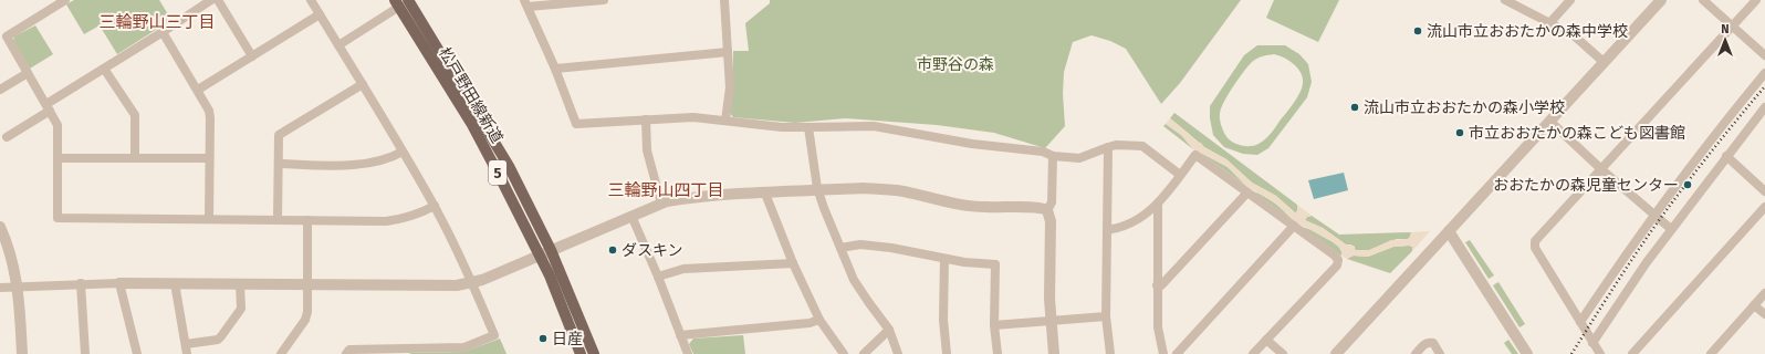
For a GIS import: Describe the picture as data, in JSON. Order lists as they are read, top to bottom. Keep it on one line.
{"streets":{"main road":["松戸野田線新道","5"]},"districts":["三輪野山三丁目","三輪野山四丁目"],"parks":["市野谷の森"],"places":["流山市立おおたかの森中学校","流山市立おおたかの森小学校","市立おおたかの森こども図書館","おおたかの森児童センター","ダスキン","日産"],"north":"top"}
